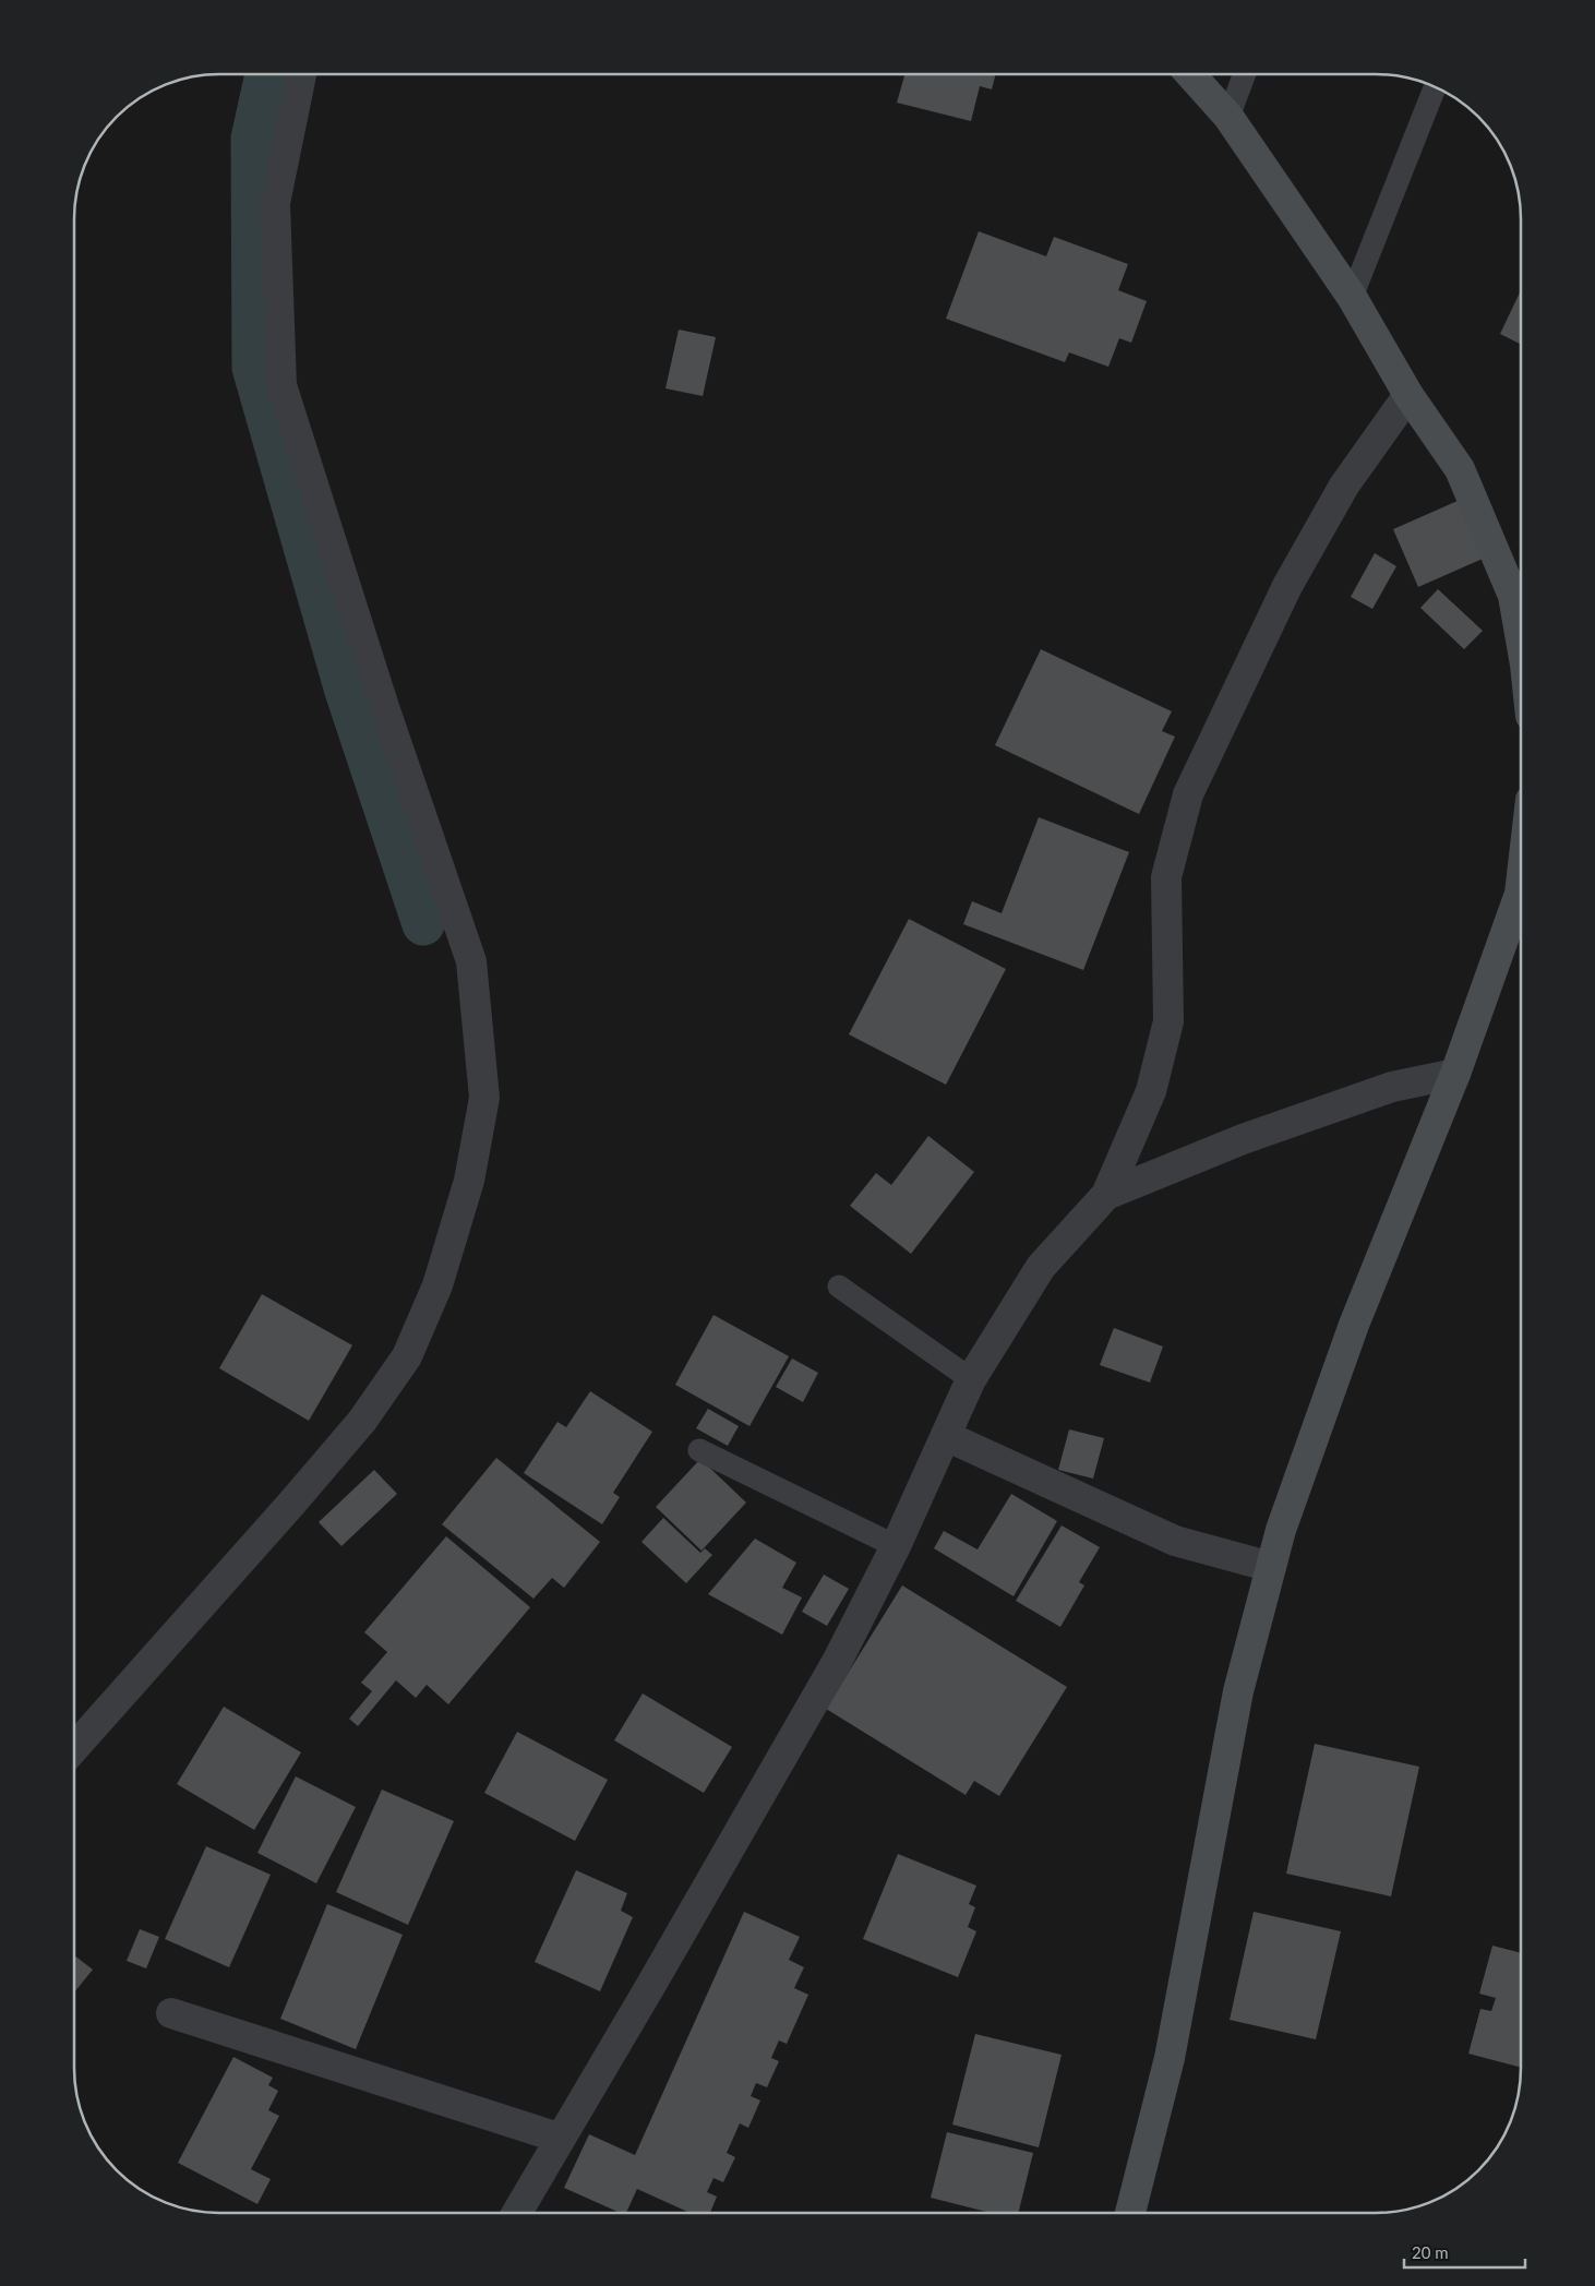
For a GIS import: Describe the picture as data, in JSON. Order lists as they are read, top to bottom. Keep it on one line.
{"scale_bar":"20 m"}
